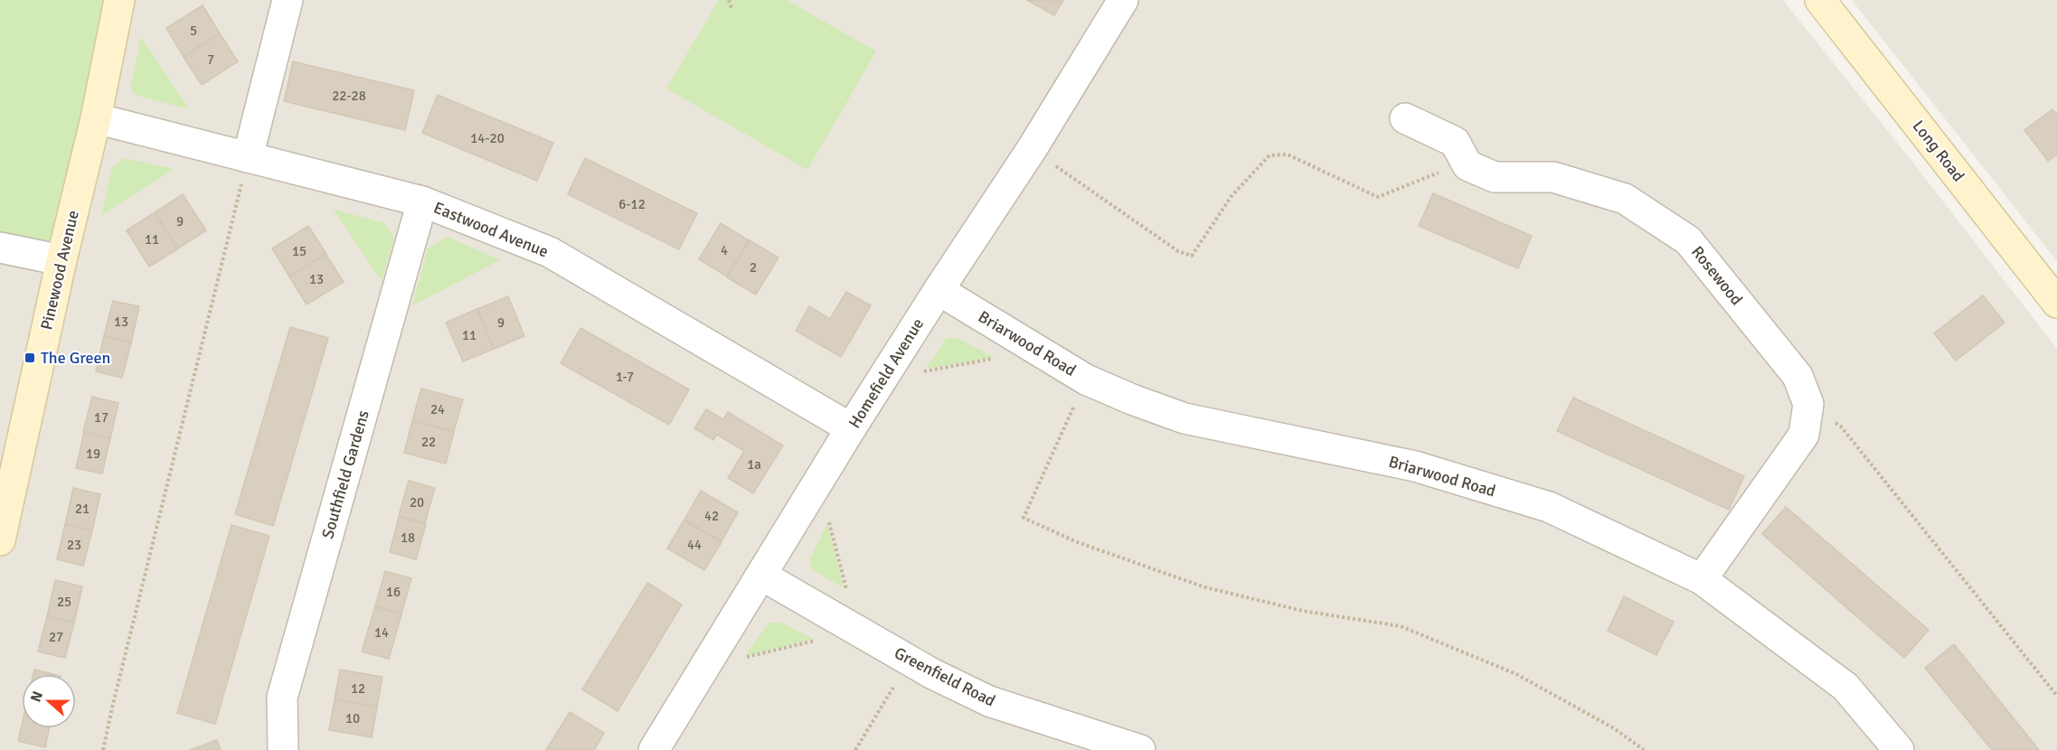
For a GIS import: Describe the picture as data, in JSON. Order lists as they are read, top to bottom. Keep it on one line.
{"streets":{"street":["Long Road","Eastwood Avenue","Pinewood Avenue","Rosewood","Briarwood Road","Homefield Avenue","Southfield Gardens","Greenfield Road"]},"crossings":[["Eastwood Avenue","Pinewood Avenue"],["Eastwood Avenue","Homefield Avenue"],["Eastwood Avenue","Southfield Gardens"],["Rosewood","Briarwood Road"],["Briarwood Road","Homefield Avenue"],["Homefield Avenue","Greenfield Road"]],"places":{"transit":["The Green"]},"house_numbers":["5","7","22-28","14-20","6-12","9","11","4","15","2","13","13","9","11","1-7","24","17","22","19","1a","20","21","42","18","23","44","16","25","14","27","12","10"],"north":"left"}
